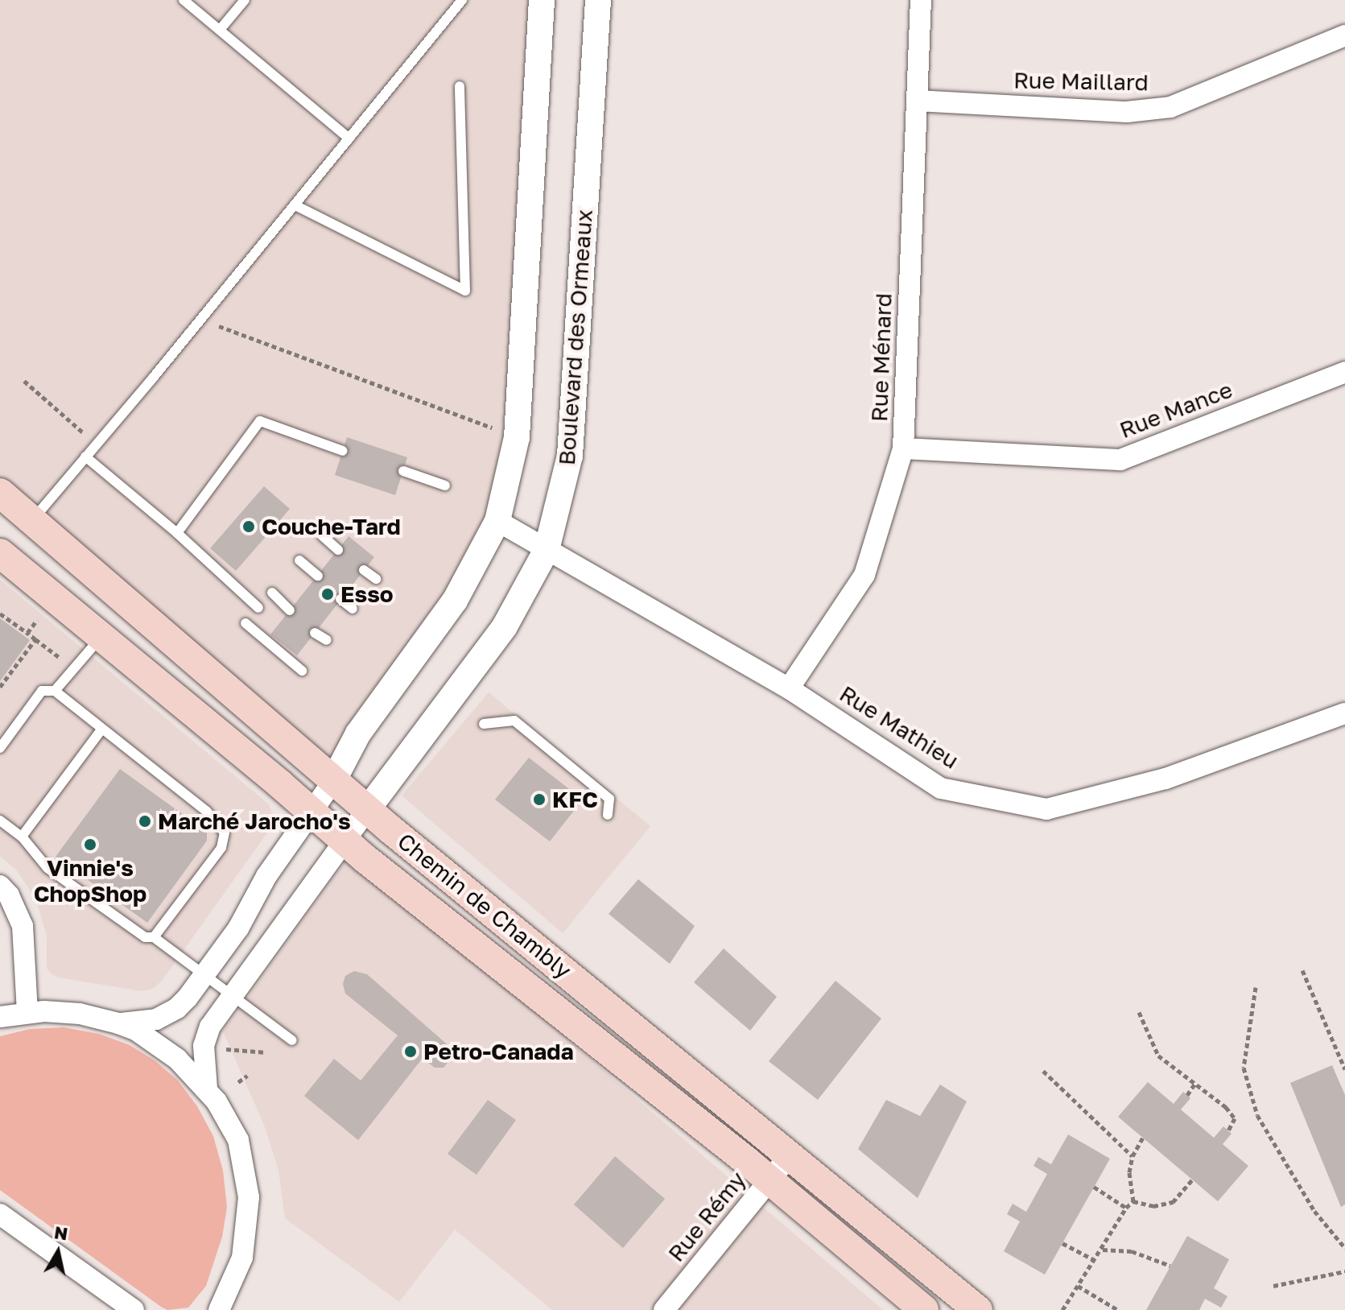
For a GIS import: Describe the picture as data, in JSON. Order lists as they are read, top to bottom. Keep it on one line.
{"streets":{"main road":["Chemin de Chambly"],"street":["Rue Maillard","Boulevard des Ormeaux","Rue Ménard","Rue Mance","Rue Mathieu","Rue Rémy"]},"crossings":[["Rue Maillard","Rue Ménard"],["Boulevard des Ormeaux","Rue Mathieu"],["Boulevard des Ormeaux","Chemin de Chambly"],["Rue Ménard","Rue Mance"],["Rue Ménard","Rue Mathieu"],["Chemin de Chambly","Rue Rémy"]],"places":["Couche-Tard","Esso","KFC","Marché Jarocho's","Vinnie's ChopShop","Petro-Canada"],"north":"top"}
